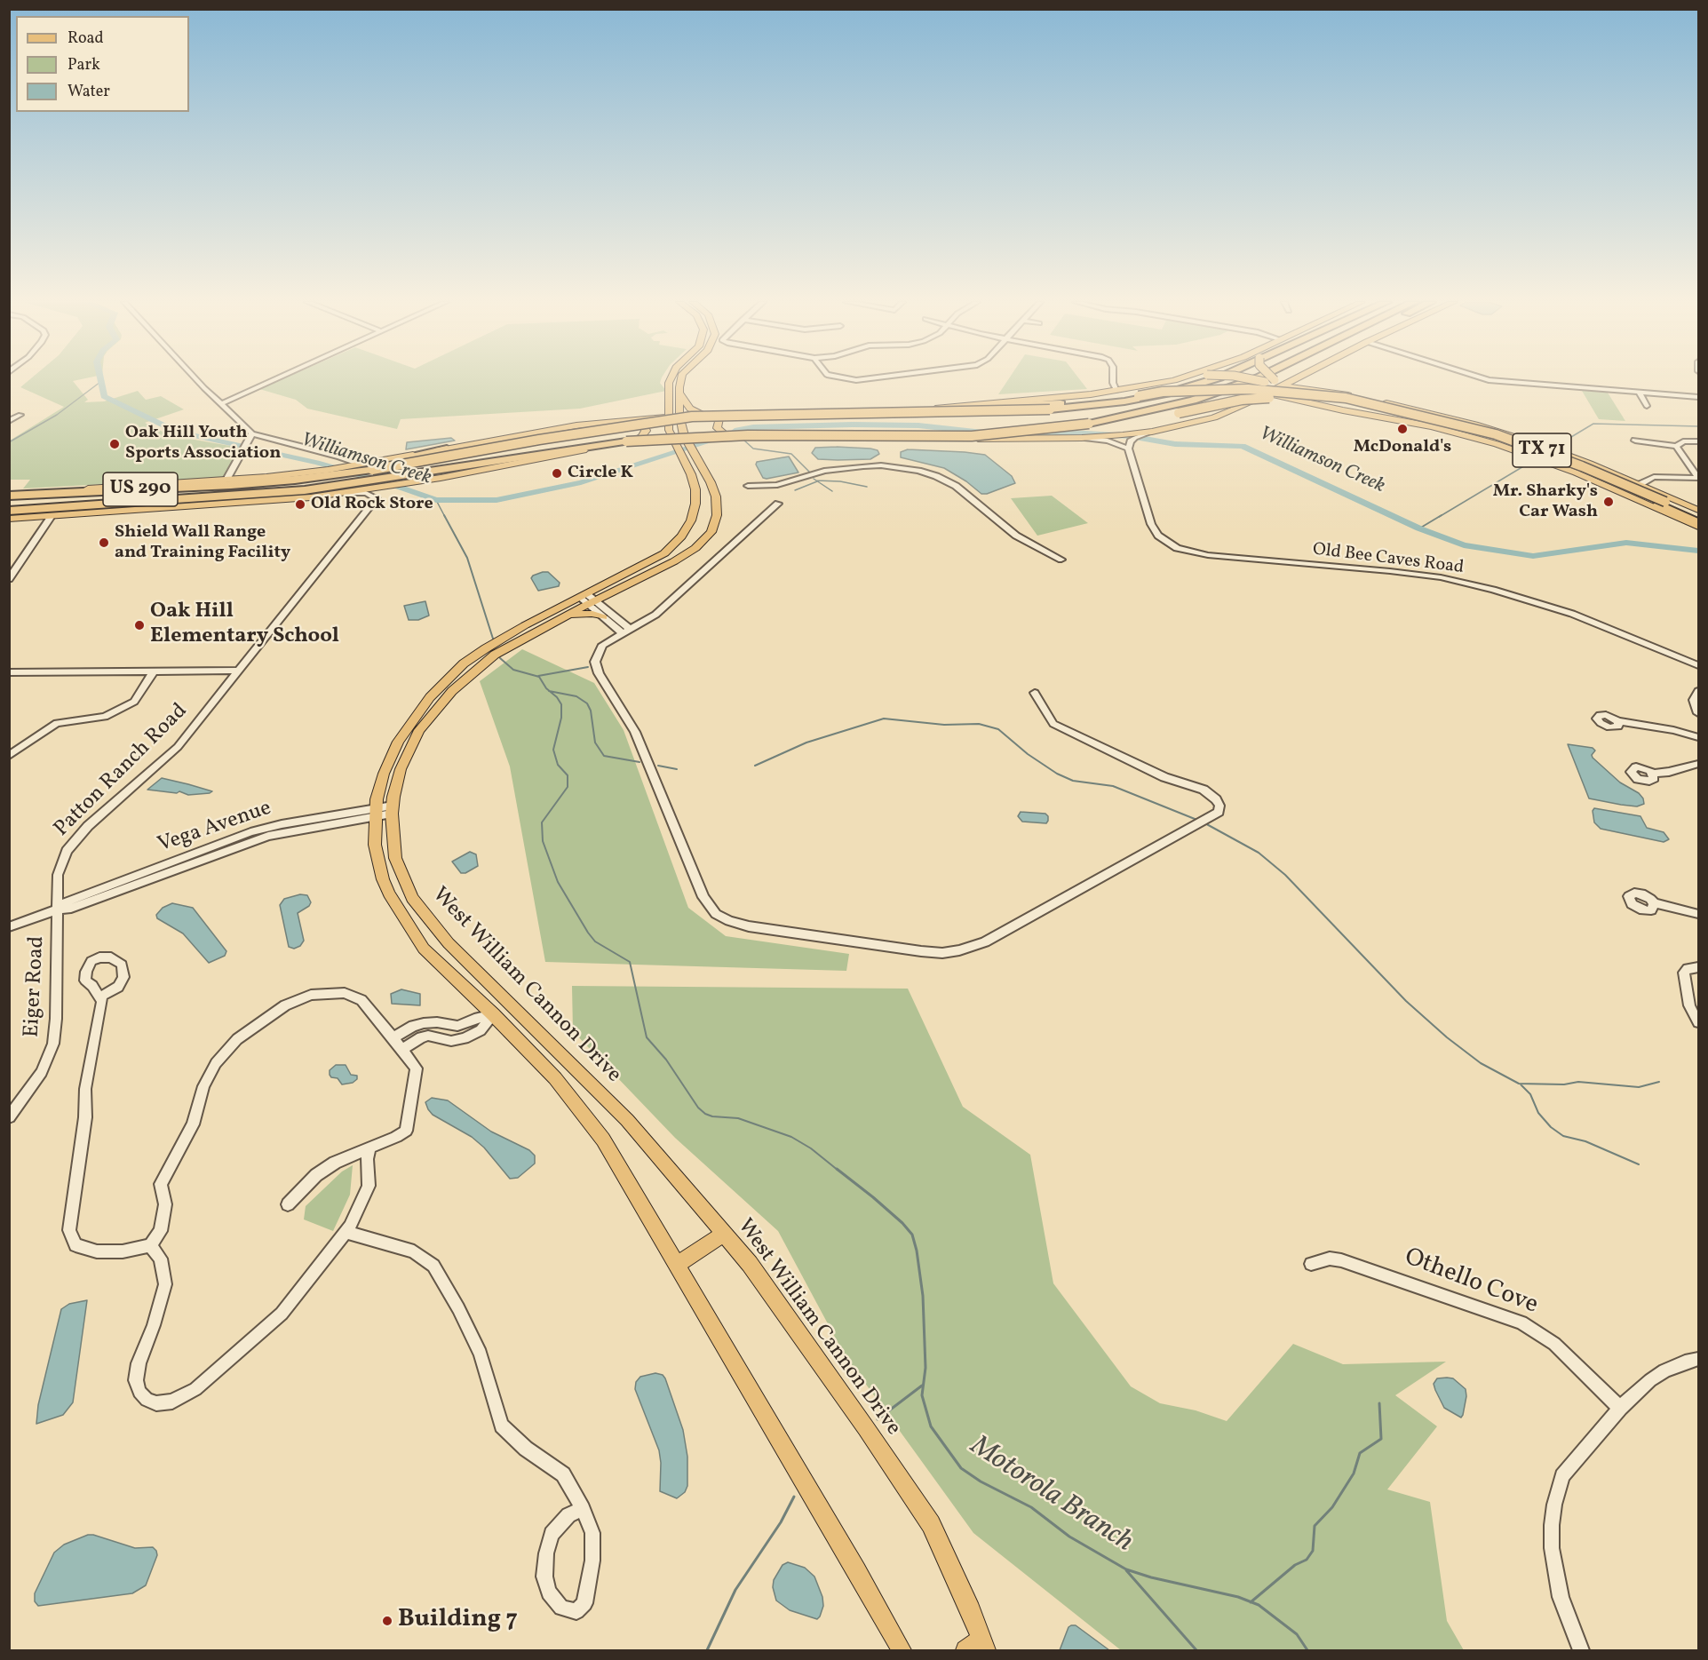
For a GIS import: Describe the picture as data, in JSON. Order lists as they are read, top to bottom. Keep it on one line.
{"streets":{"highway":["TX 71","US 290"],"main road":["West William Cannon Drive"],"street":["Old Bee Caves Road","Patton Ranch Road","Vega Avenue","Eiger Road","Othello Cove"]},"crossings":[["TX 71","US 290"],["Patton Ranch Road","Vega Avenue"],["Patton Ranch Road","Eiger Road"],["Vega Avenue","West William Cannon Drive"],["Vega Avenue","Eiger Road"]],"water":["Williamson Creek","Motorola Branch"],"places":["McDonald's","Oak Hill Youth Sports Association","Circle K","Mr. Sharky's Car Wash","Old Rock Store","Shield Wall Range and Training Facility","Oak Hill Elementary School","Building 7"],"legend":["Road","Park","Water"]}
